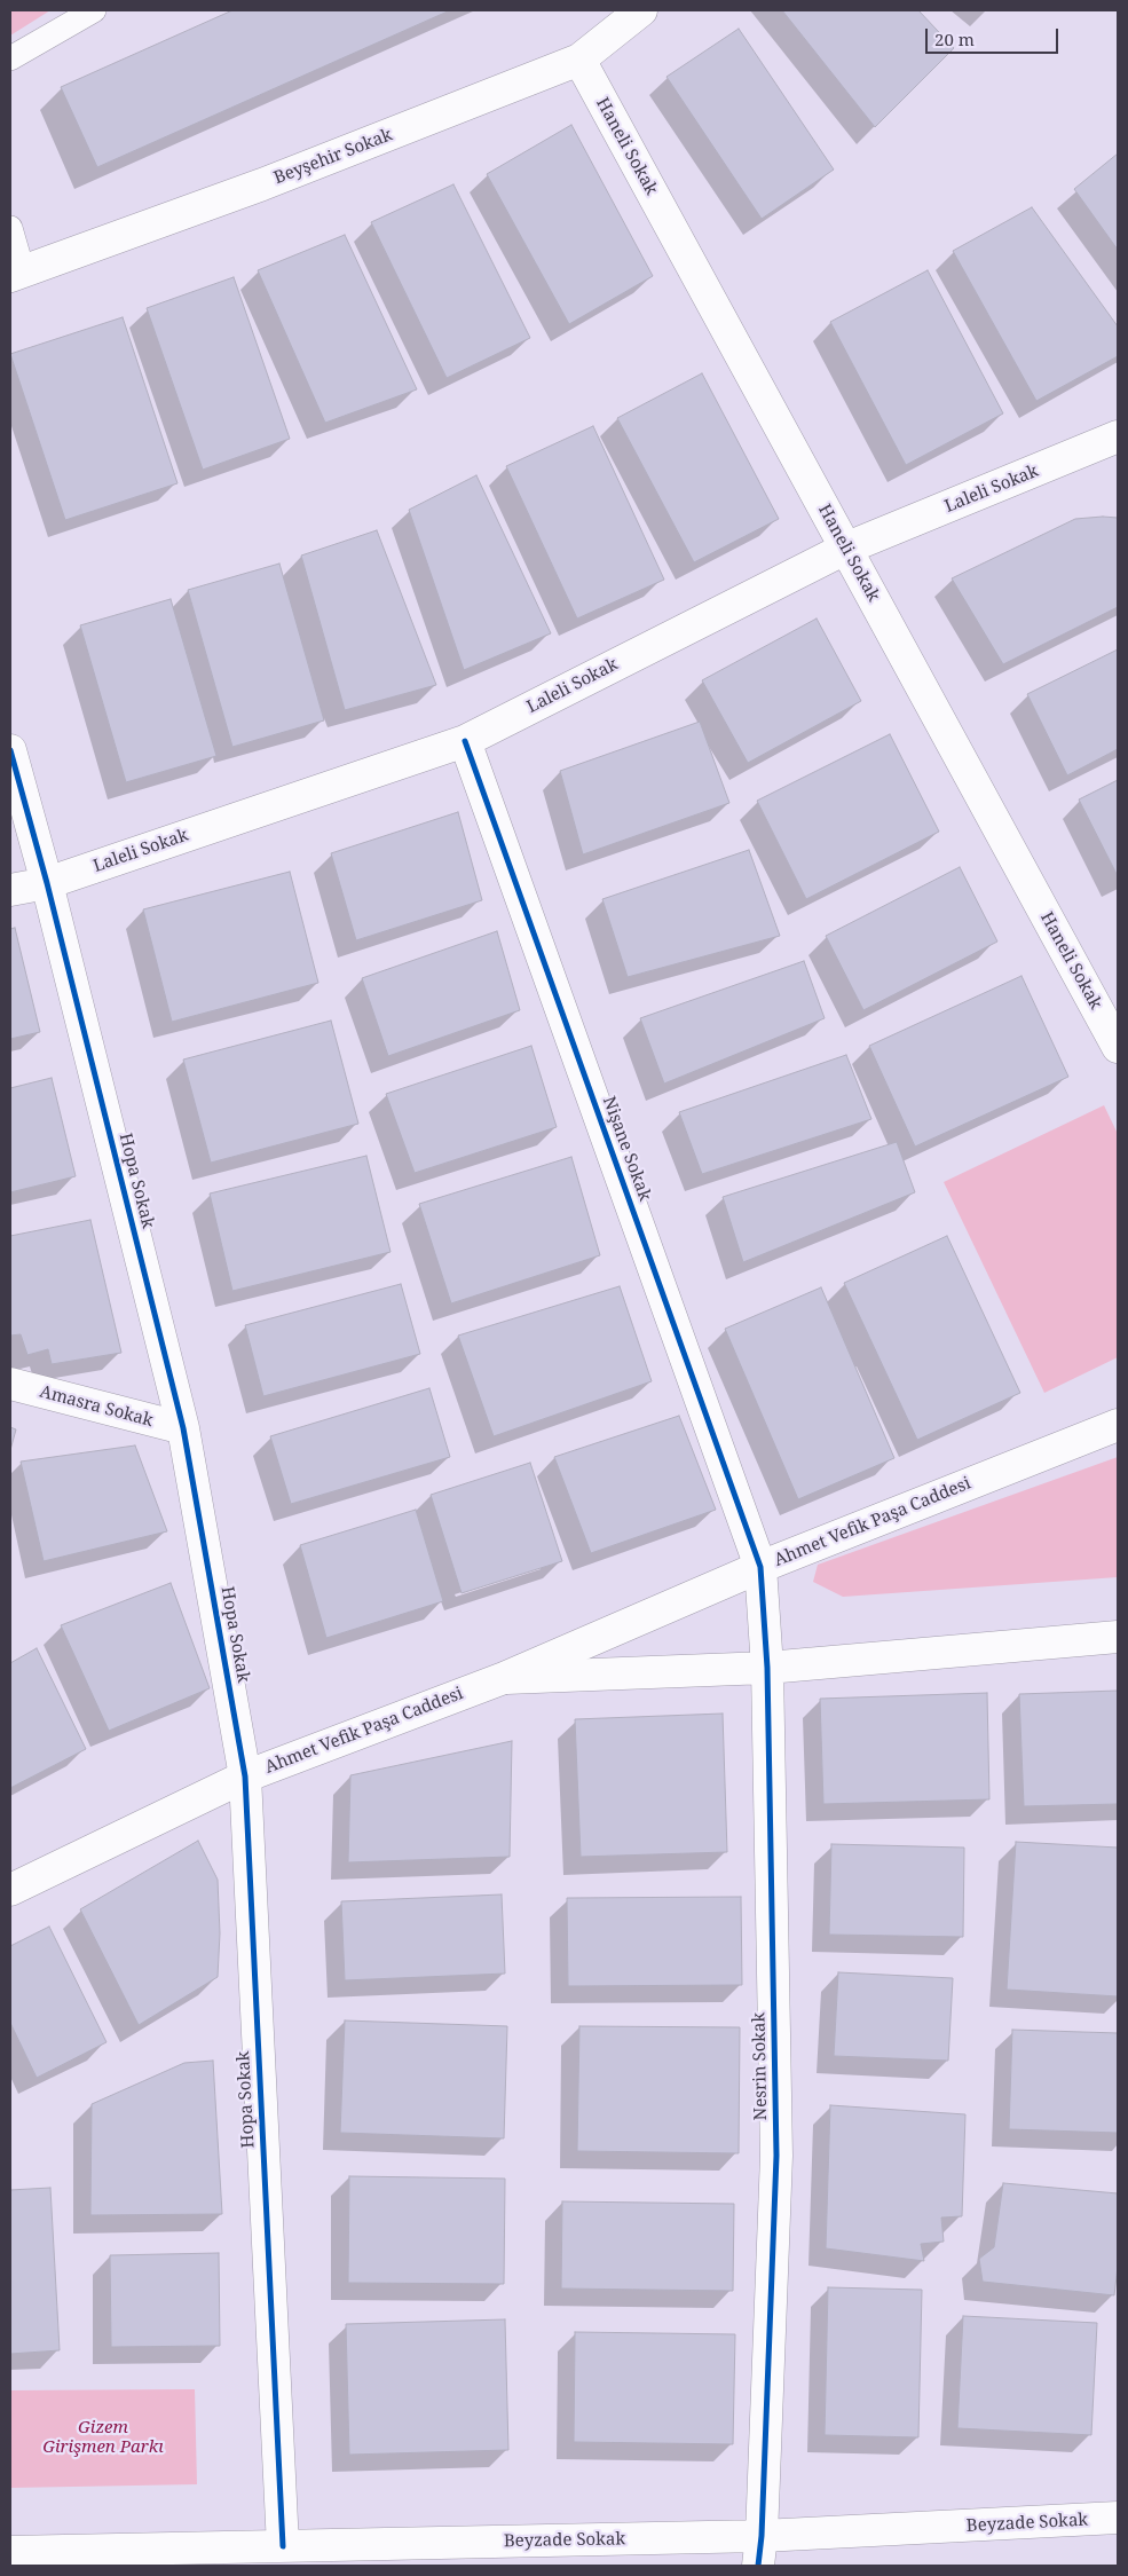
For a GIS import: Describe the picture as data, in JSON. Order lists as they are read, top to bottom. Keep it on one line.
{"streets":{"street":["Haneli Sokak","Beyşehir Sokak","Laleli Sokak","Nişane Sokak","Hopa Sokak","Amasra Sokak","Ahmet Vefik Paşa Caddesi","Nesrin Sokak","Beyzade Sokak"]},"crossings":[["Haneli Sokak","Beyşehir Sokak"],["Haneli Sokak","Laleli Sokak"],["Laleli Sokak","Nişane Sokak"],["Laleli Sokak","Hopa Sokak"],["Nişane Sokak","Ahmet Vefik Paşa Caddesi"],["Nişane Sokak","Nesrin Sokak"],["Hopa Sokak","Amasra Sokak"],["Hopa Sokak","Ahmet Vefik Paşa Caddesi"],["Hopa Sokak","Beyzade Sokak"],["Ahmet Vefik Paşa Caddesi","Nesrin Sokak"],["Nesrin Sokak","Beyzade Sokak"]],"parks":["Gizem Girişmen Parkı"],"scale_bar":"20 m"}
